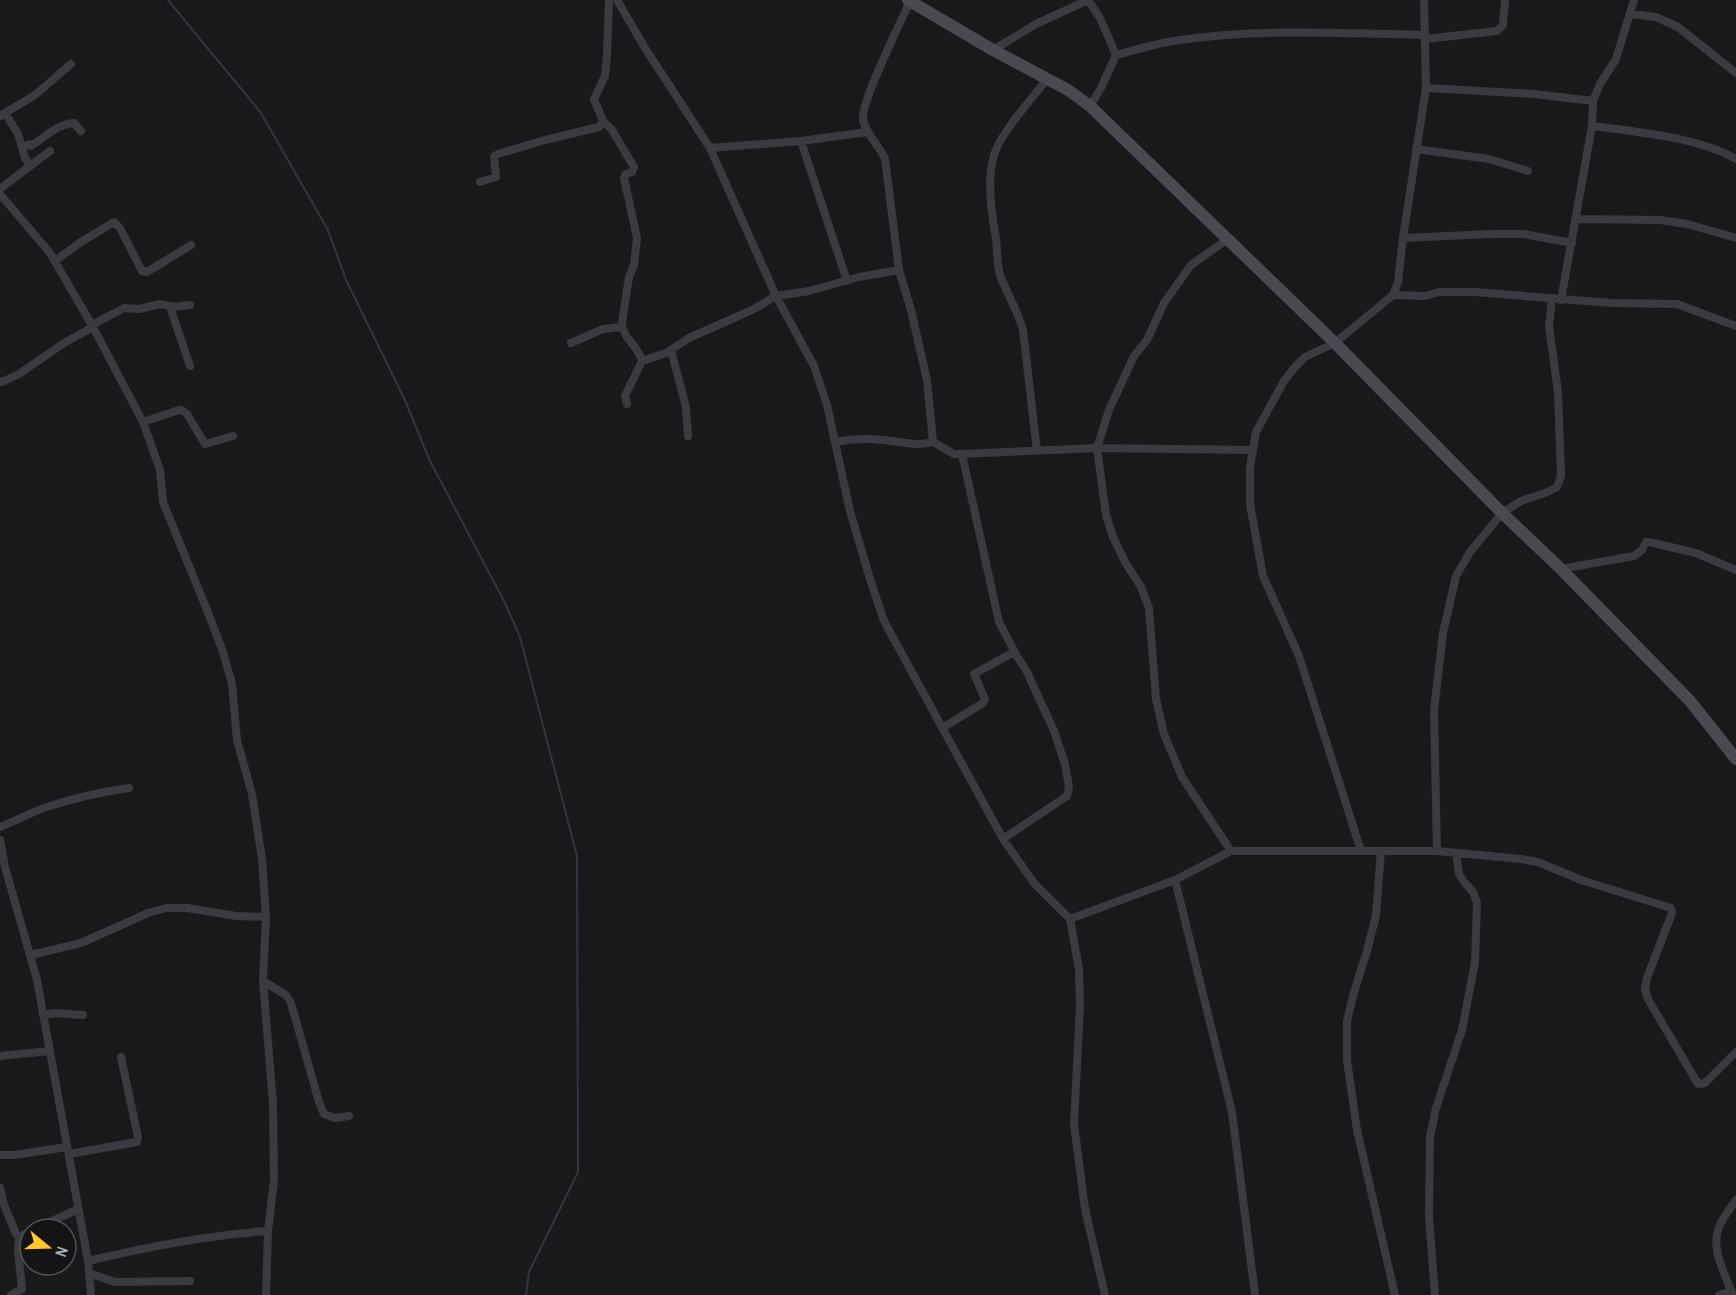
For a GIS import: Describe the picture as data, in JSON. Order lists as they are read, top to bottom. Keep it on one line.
{"north":"right"}
